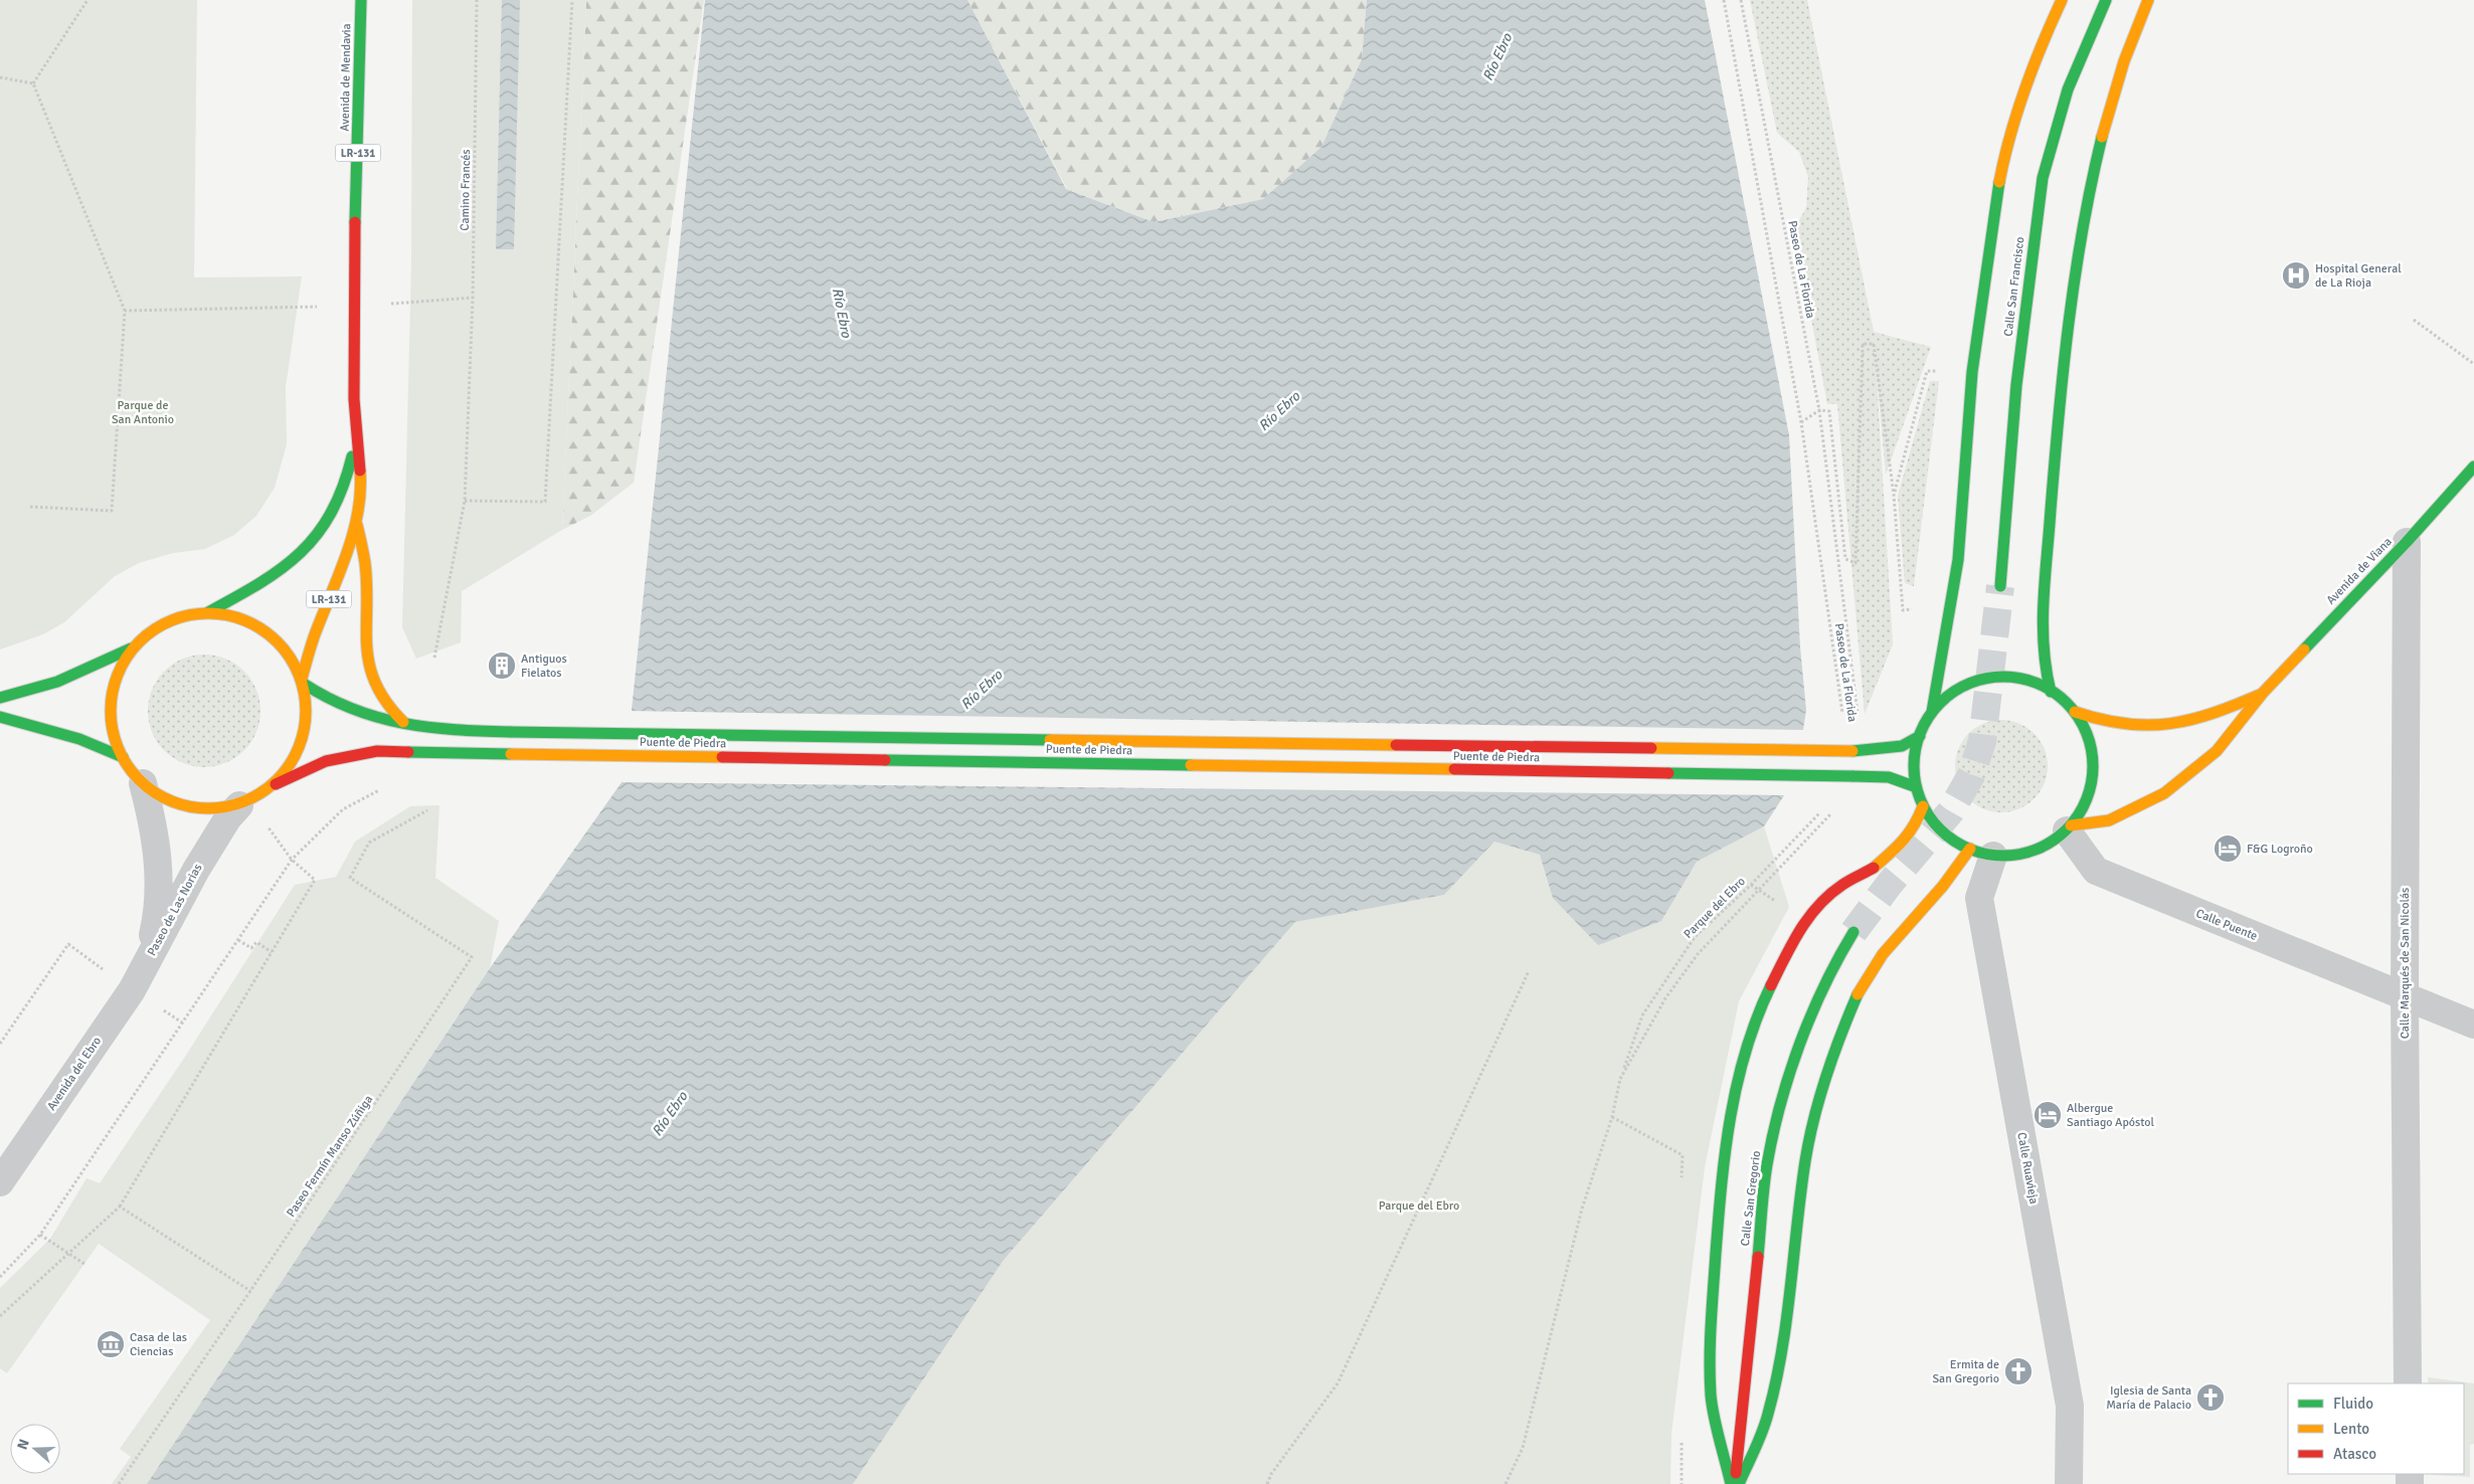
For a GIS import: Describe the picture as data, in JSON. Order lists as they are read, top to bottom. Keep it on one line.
{"streets":{"main road":["Avenida de Mendavia","LR-131","Calle San Francisco","Avenida de Viana","Puente de Piedra","Calle San Gregorio"],"street":["Paseo de Las Norias","Calle Puente","Calle Marqués de San Nicolás","Avenida del Ebro","Calle Ruavieja"],"path":["Camino Francés","Paseo de La Florida","Parque del Ebro","Paseo Fermín Manso Zúñiga"]},"crossings":[["Avenida de Mendavia","LR-131"],["LR-131","Puente de Piedra"],["Avenida de Viana","Puente de Piedra"],["Avenida de Viana","Calle Puente"],["Avenida de Viana","Calle Marqués de San Nicolás"],["Avenida de Viana","Calle Ruavieja"],["Puente de Piedra","Calle Puente"],["Puente de Piedra","Calle Ruavieja"],["Paseo de Las Norias","Avenida del Ebro"],["Calle Puente","Calle Marqués de San Nicolás"],["Calle Puente","Calle Ruavieja"]],"water":["Río Ebro"],"parks":["Parque de San Antonio","Parque del Ebro"],"places":{"hospital":["Hospital General de La Rioja"],"building":["Antiguos Fielatos"],"hotel":["F&G Logroño","Albergue Santiago Apóstol"],"museum":["Casa de las Ciencias"],"church":["Ermita de San Gregorio","Iglesia de Santa María de Palacio"]},"legend":["Fluido","Lento","Atasco"],"north":"left"}
